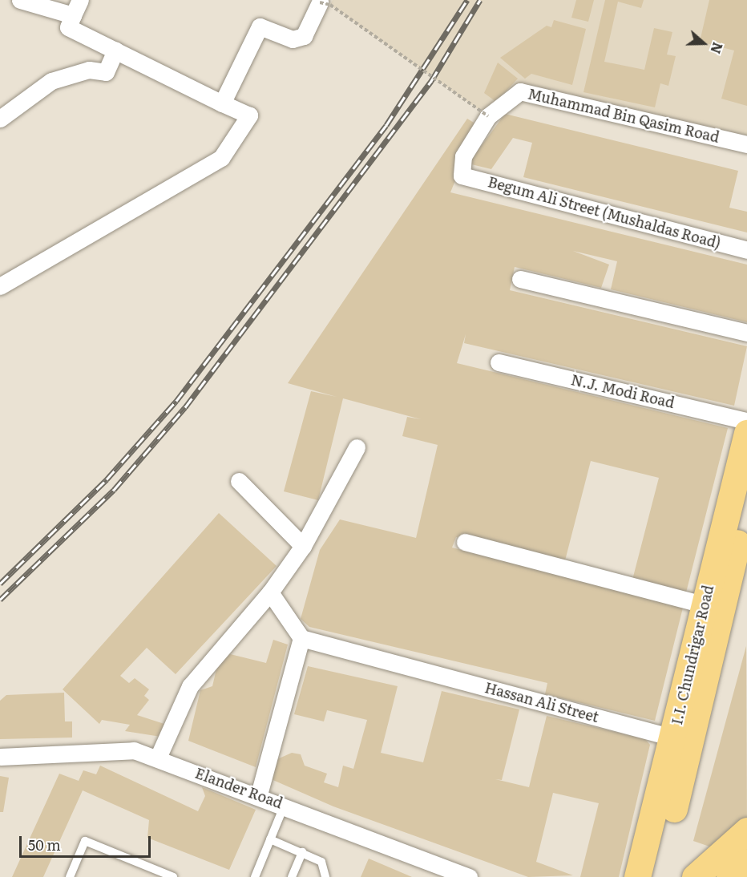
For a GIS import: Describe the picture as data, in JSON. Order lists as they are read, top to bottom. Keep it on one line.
{"streets":{"main road":["I.I. Chundrigar Road"],"street":["Muhammad Bin Qasim Road","Begum Ali Street (Mushaldas Road)","N.J. Modi Road","Hassan Ali Street","Elander Road"]},"crossings":[["Muhammad Bin Qasim Road","Begum Ali Street (Mushaldas Road)"],["I.I. Chundrigar Road","Hassan Ali Street"]],"scale_bar":"50 m","north":"right"}
